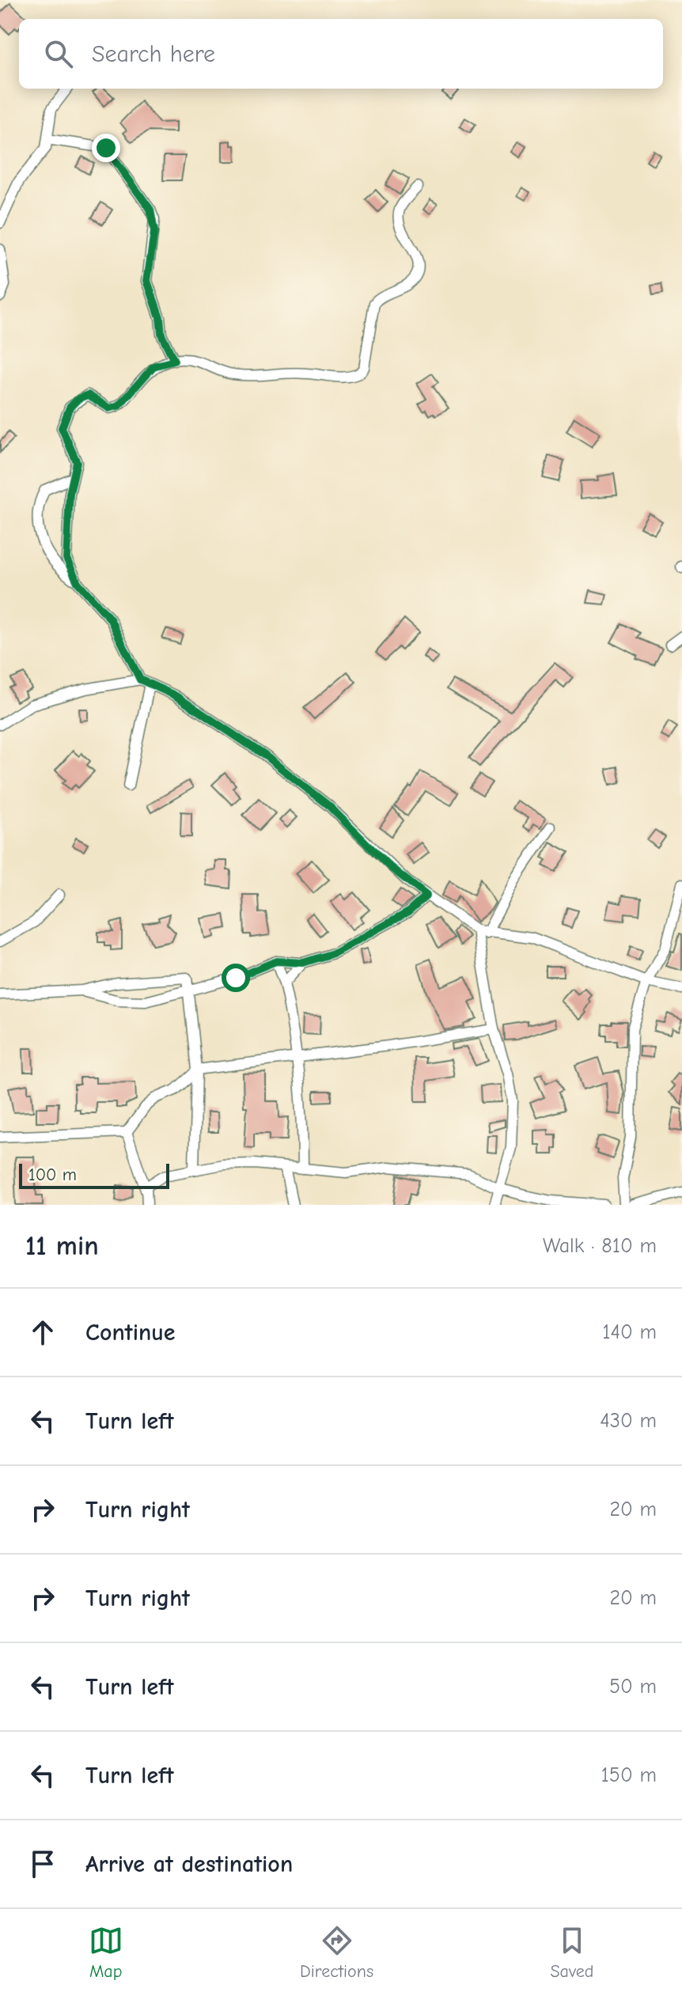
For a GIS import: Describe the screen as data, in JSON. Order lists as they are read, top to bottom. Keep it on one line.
{"scale_bar":"100 m","page":{"search":"Search here","scale":"100 m","heading":["11 min","Walk · 810 m"],"list":[["Continue","140 m"],["Turn left","430 m"],["Turn right","20 m"],["Turn right","20 m"],["Turn left","50 m"],["Turn left","150 m"],"Arrive at destination"],"nav":["Map","Directions","Saved"]}}
